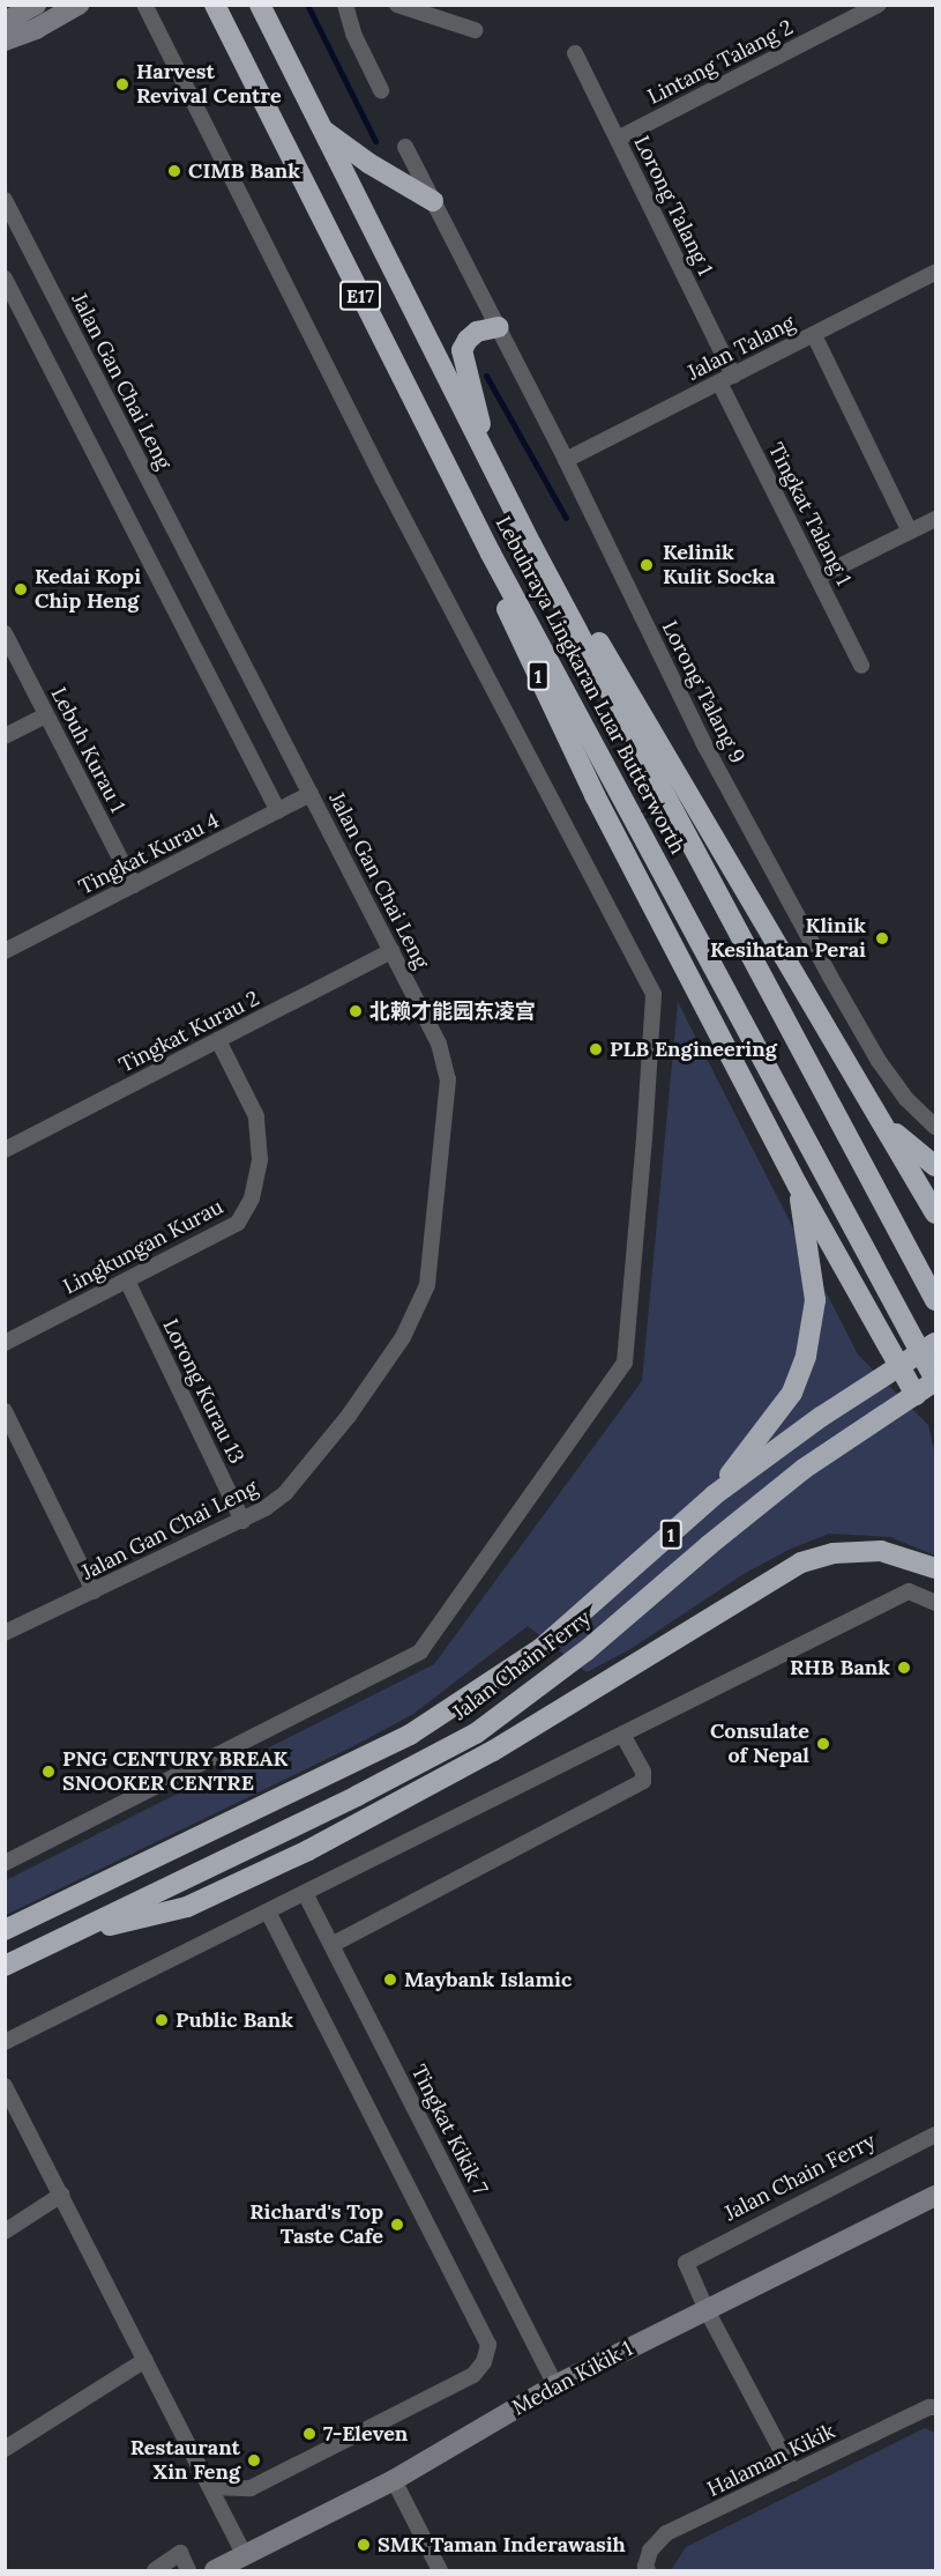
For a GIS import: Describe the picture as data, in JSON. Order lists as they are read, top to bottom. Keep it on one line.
{"streets":{"highway":["E17","1","Lebuhraya Lingkaran Luar Butterworth","Jalan Chain Ferry"],"street":["Lintang Talang 2","Lorong Talang 1","Jalan Talang","Jalan Gan Chai Leng","Tingkat Talang 1","Lorong Talang 9","Lebuh Kurau 1","Tingkat Kurau 4","Tingkat Kurau 2","Lingkungan Kurau","Lorong Kurau 13","Tingkat Kikik 7","Medan Kikik 1","Halaman Kikik"]},"crossings":[["Lintang Talang 2","Lorong Talang 1"],["Lorong Talang 1","Jalan Talang"],["Lorong Talang 1","Tingkat Talang 1"],["Jalan Talang","Tingkat Talang 1"],["Jalan Talang","Lorong Talang 9"],["Jalan Gan Chai Leng","Tingkat Kurau 4"],["Jalan Gan Chai Leng","Tingkat Kurau 2"],["Jalan Gan Chai Leng","Lorong Kurau 13"],["1","Lebuhraya Lingkaran Luar Butterworth"],["1","Jalan Chain Ferry"],["Lebuh Kurau 1","Tingkat Kurau 4"],["Tingkat Kurau 2","Lingkungan Kurau"],["Lingkungan Kurau","Lorong Kurau 13"],["Jalan Chain Ferry","Medan Kikik 1"],["Tingkat Kikik 7","Medan Kikik 1"]],"places":["Harvest Revival Centre","CIMB Bank","Kelinik Kulit Socka","Kedai Kopi Chip Heng","Klinik Kesihatan Perai","北赖才能园东凌宫","PLB Engineering","RHB Bank","Consulate of Nepal","PNG CENTURY BREAK SNOOKER CENTRE","Maybank Islamic","Public Bank","Richard's Top Taste Cafe","7-Eleven","Restaurant Xin Feng","SMK Taman Inderawasih"]}
